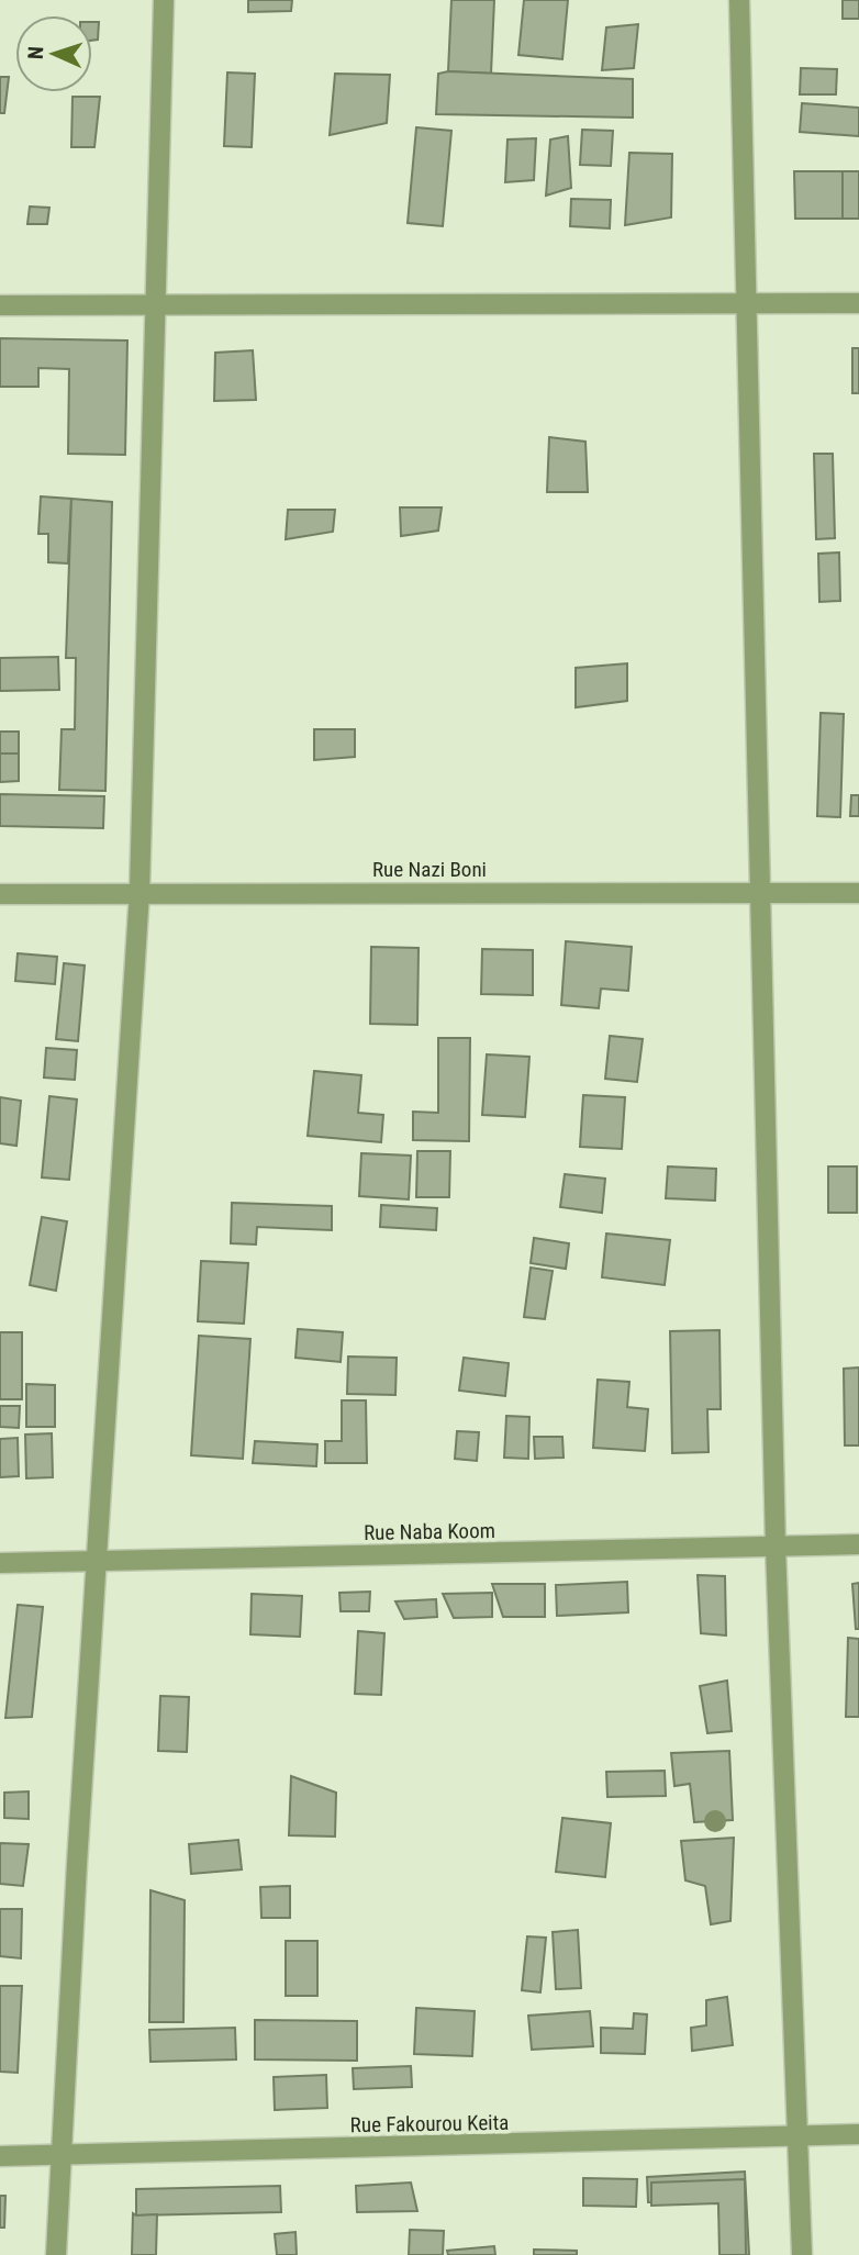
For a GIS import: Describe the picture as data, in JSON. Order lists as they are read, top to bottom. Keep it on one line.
{"streets":{"street":["Rue Nazi Boni","Rue Naba Koom","Rue Fakourou Keita"]},"north":"left"}
